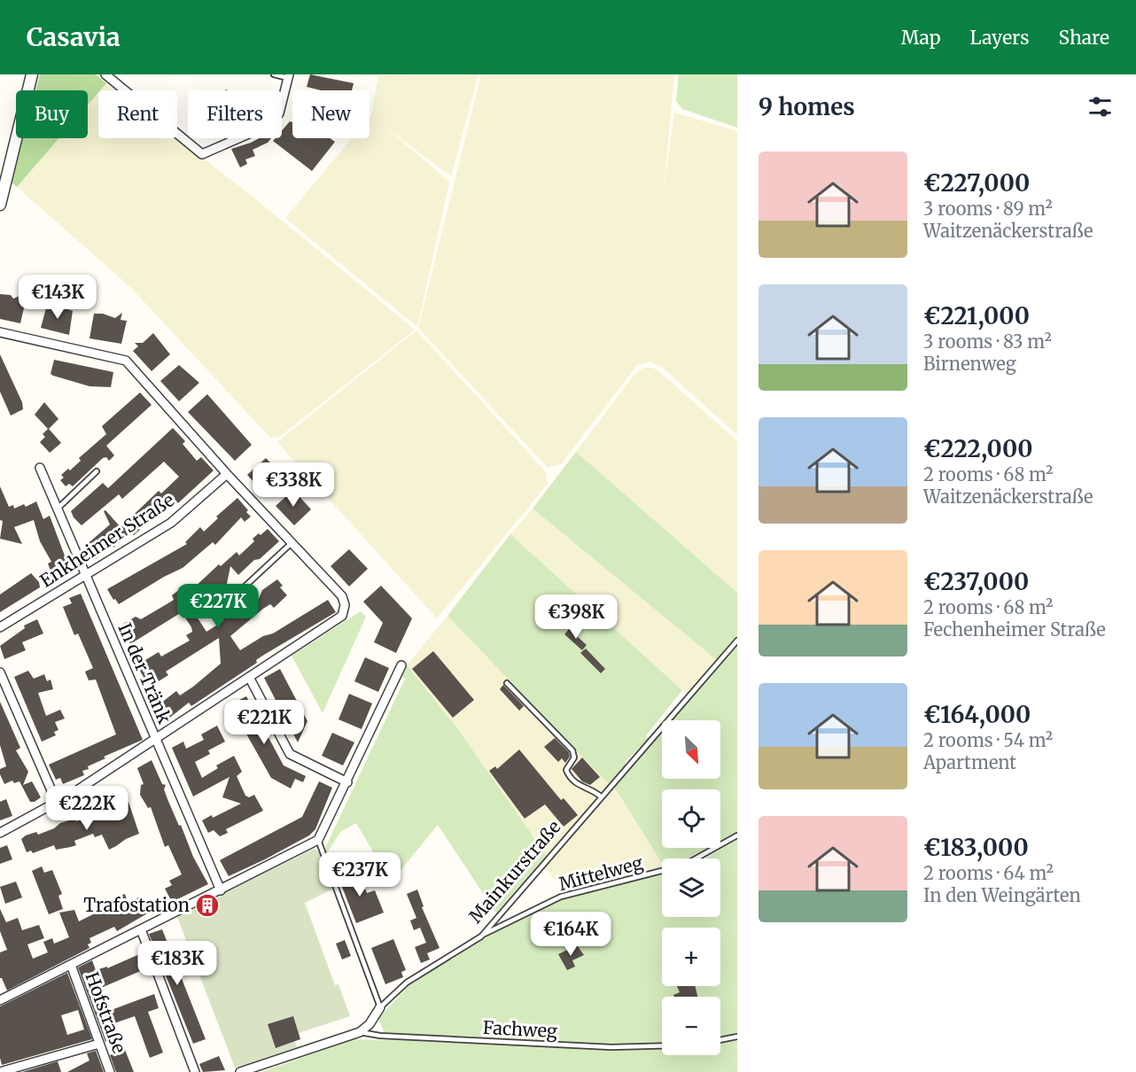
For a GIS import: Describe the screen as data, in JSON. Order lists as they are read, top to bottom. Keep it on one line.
{"streets":{"street":["Enkheimer Straße","In der Tränk","Mainkurstraße","Hofstraße"],"lane":["Mittelweg","Fachweg"]},"crossings":[["Enkheimer Straße","In der Tränk"],["Mainkurstraße","Mittelweg"],["Mainkurstraße","Fachweg"]],"places":{"building":["Trafostation"]},"north":"bottom right","page":{"header":"Casavia","nav":["Map","Layers","Share"],"heading":"9 homes","chip":["Buy","Rent","Filters","New"],"list":[{"name":"€227,000","note":"3 rooms · 89 m² · Waitzenäckerstraße"},{"name":"€221,000","note":"3 rooms · 83 m² · Birnenweg"},{"name":"€222,000","note":"2 rooms · 68 m² · Waitzenäckerstraße"},{"name":"€237,000","note":"2 rooms · 68 m² · Fechenheimer Straße"},{"name":"€164,000","note":"2 rooms · 54 m² · Apartment"},{"name":"€183,000","note":"2 rooms · 64 m² · In den Weingärten"}],"price":["€143K","€338K","€227K","€398K","€221K","€222K","€237K","€164K","€183K"],"map_buttons":["+","−"]}}
